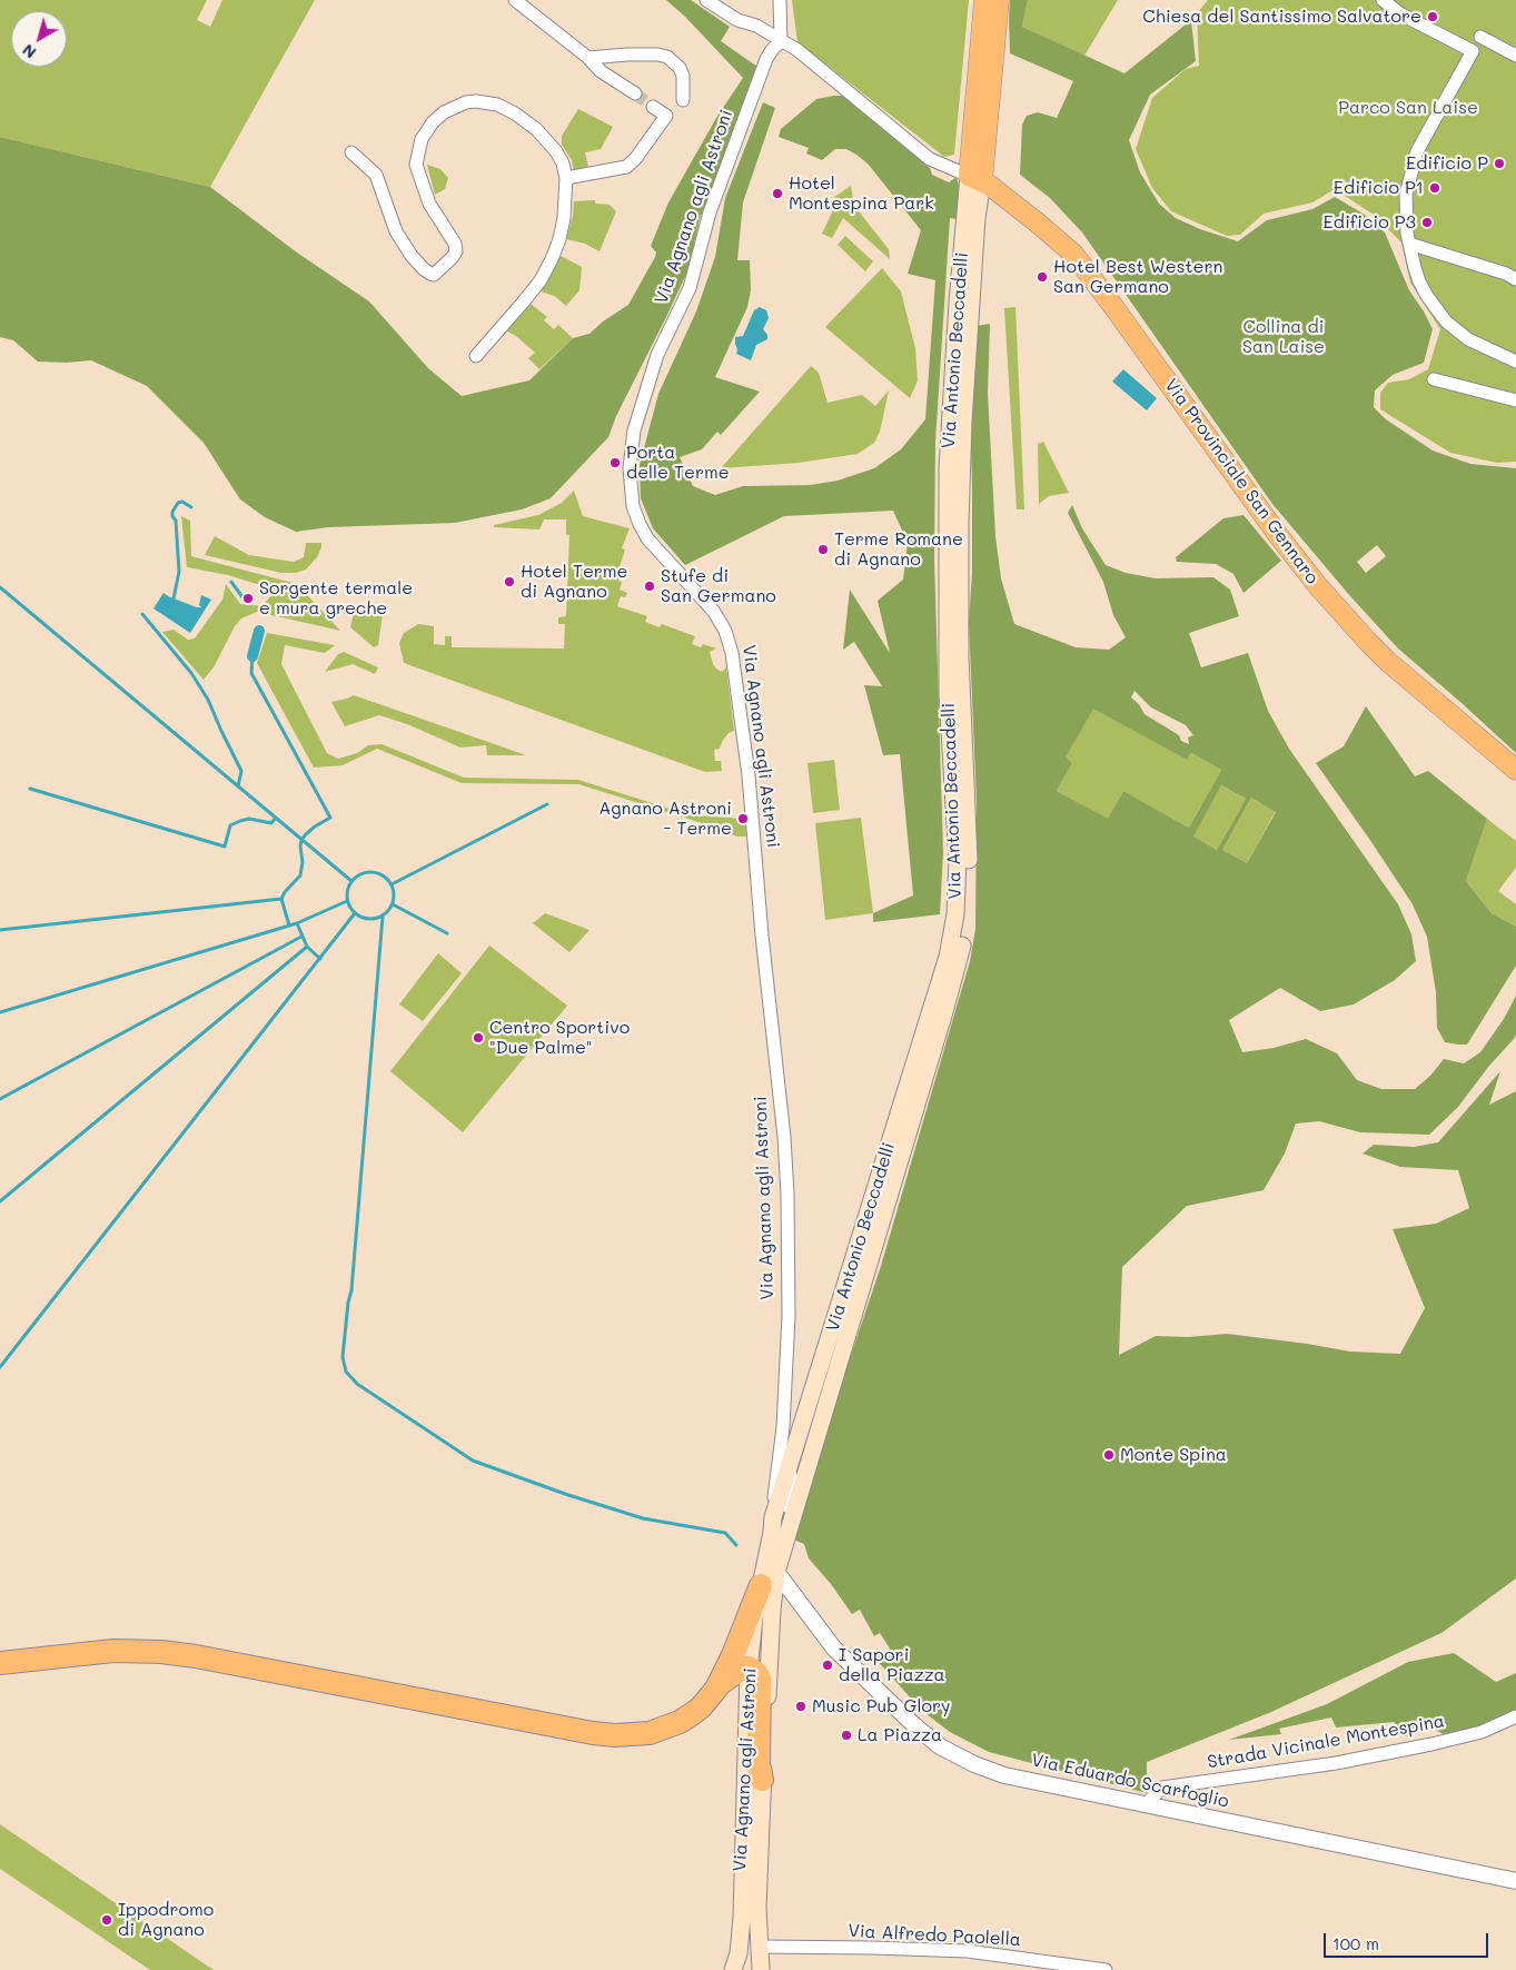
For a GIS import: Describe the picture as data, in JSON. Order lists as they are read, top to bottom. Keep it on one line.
{"streets":{"main road":["Via Agnano agli Astroni","Via Antonio Beccadelli","Via Provinciale San Gennaro"],"street":["Strada Vicinale Montespina","Via Eduardo Scarfoglio","Via Alfredo Paolella"]},"crossings":[["Via Agnano agli Astroni","Via Antonio Beccadelli"],["Via Agnano agli Astroni","Via Provinciale San Gennaro"],["Via Agnano agli Astroni","Via Eduardo Scarfoglio"],["Via Agnano agli Astroni","Via Alfredo Paolella"],["Via Antonio Beccadelli","Via Provinciale San Gennaro"],["Via Antonio Beccadelli","Via Eduardo Scarfoglio"],["Strada Vicinale Montespina","Via Eduardo Scarfoglio"]],"parks":["Parco San Laise","Collina di San Laise"],"places":["Chiesa del Santissimo Salvatore","Edificio P","Edificio P1","Hotel Montespina Park","Edificio P3","Hotel Best Western San Germano","Porta delle Terme","Terme Romane di Agnano","Hotel Terme di Agnano","Stufe di San Germano","Sorgente termale e mura greche","Agnano Astroni - Terme","Centro Sportivo \"Due Palme\"","Monte Spina","I Sapori della Piazza","Music Pub Glory","La Piazza","Ippodromo di Agnano"],"scale_bar":"100 m","north":"bottom left"}
